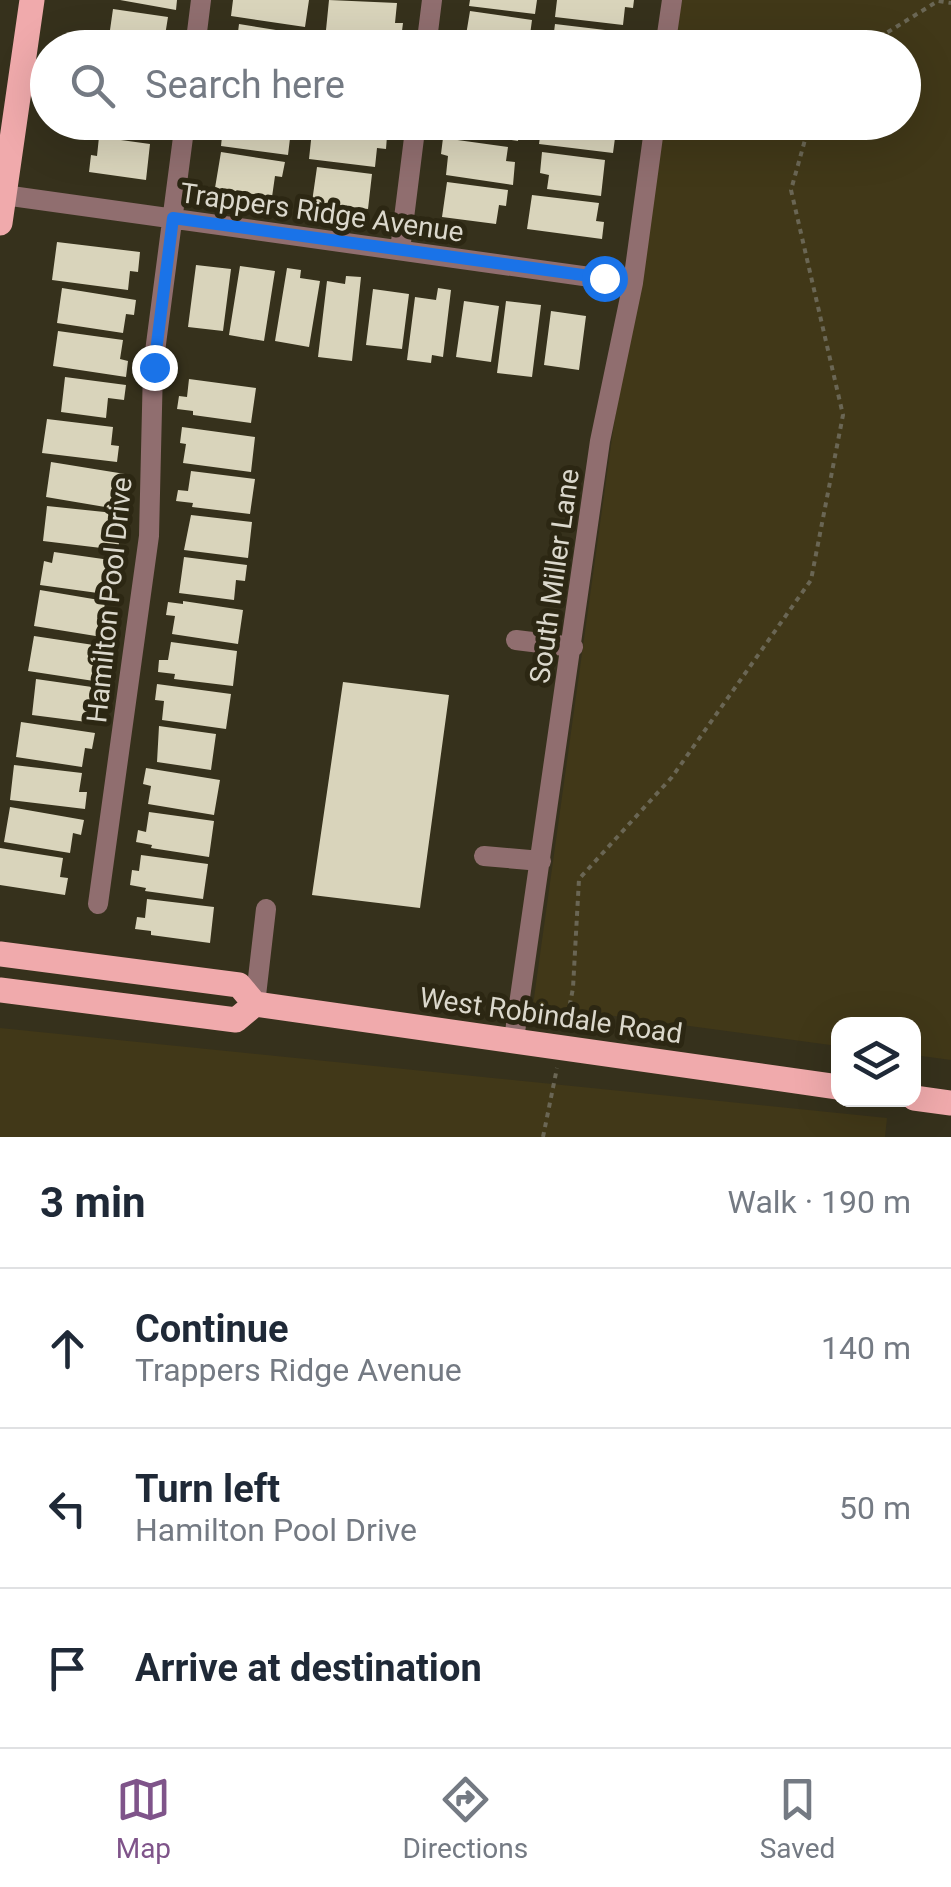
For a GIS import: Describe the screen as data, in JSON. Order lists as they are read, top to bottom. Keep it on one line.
{"streets":{"main road":["West Robindale Road"],"street":["Trappers Ridge Avenue","South Miller Lane","Hamilton Pool Drive"]},"crossings":[["Trappers Ridge Avenue","South Miller Lane"],["Trappers Ridge Avenue","Hamilton Pool Drive"],["South Miller Lane","West Robindale Road"]],"page":{"search":"Search here","heading":["3 min","Walk · 190 m"],"list":[["Continue","Trappers Ridge Avenue","140 m"],["Turn left","Hamilton Pool Drive","50 m"],"Arrive at destination"],"nav":["Map","Directions","Saved"]}}
